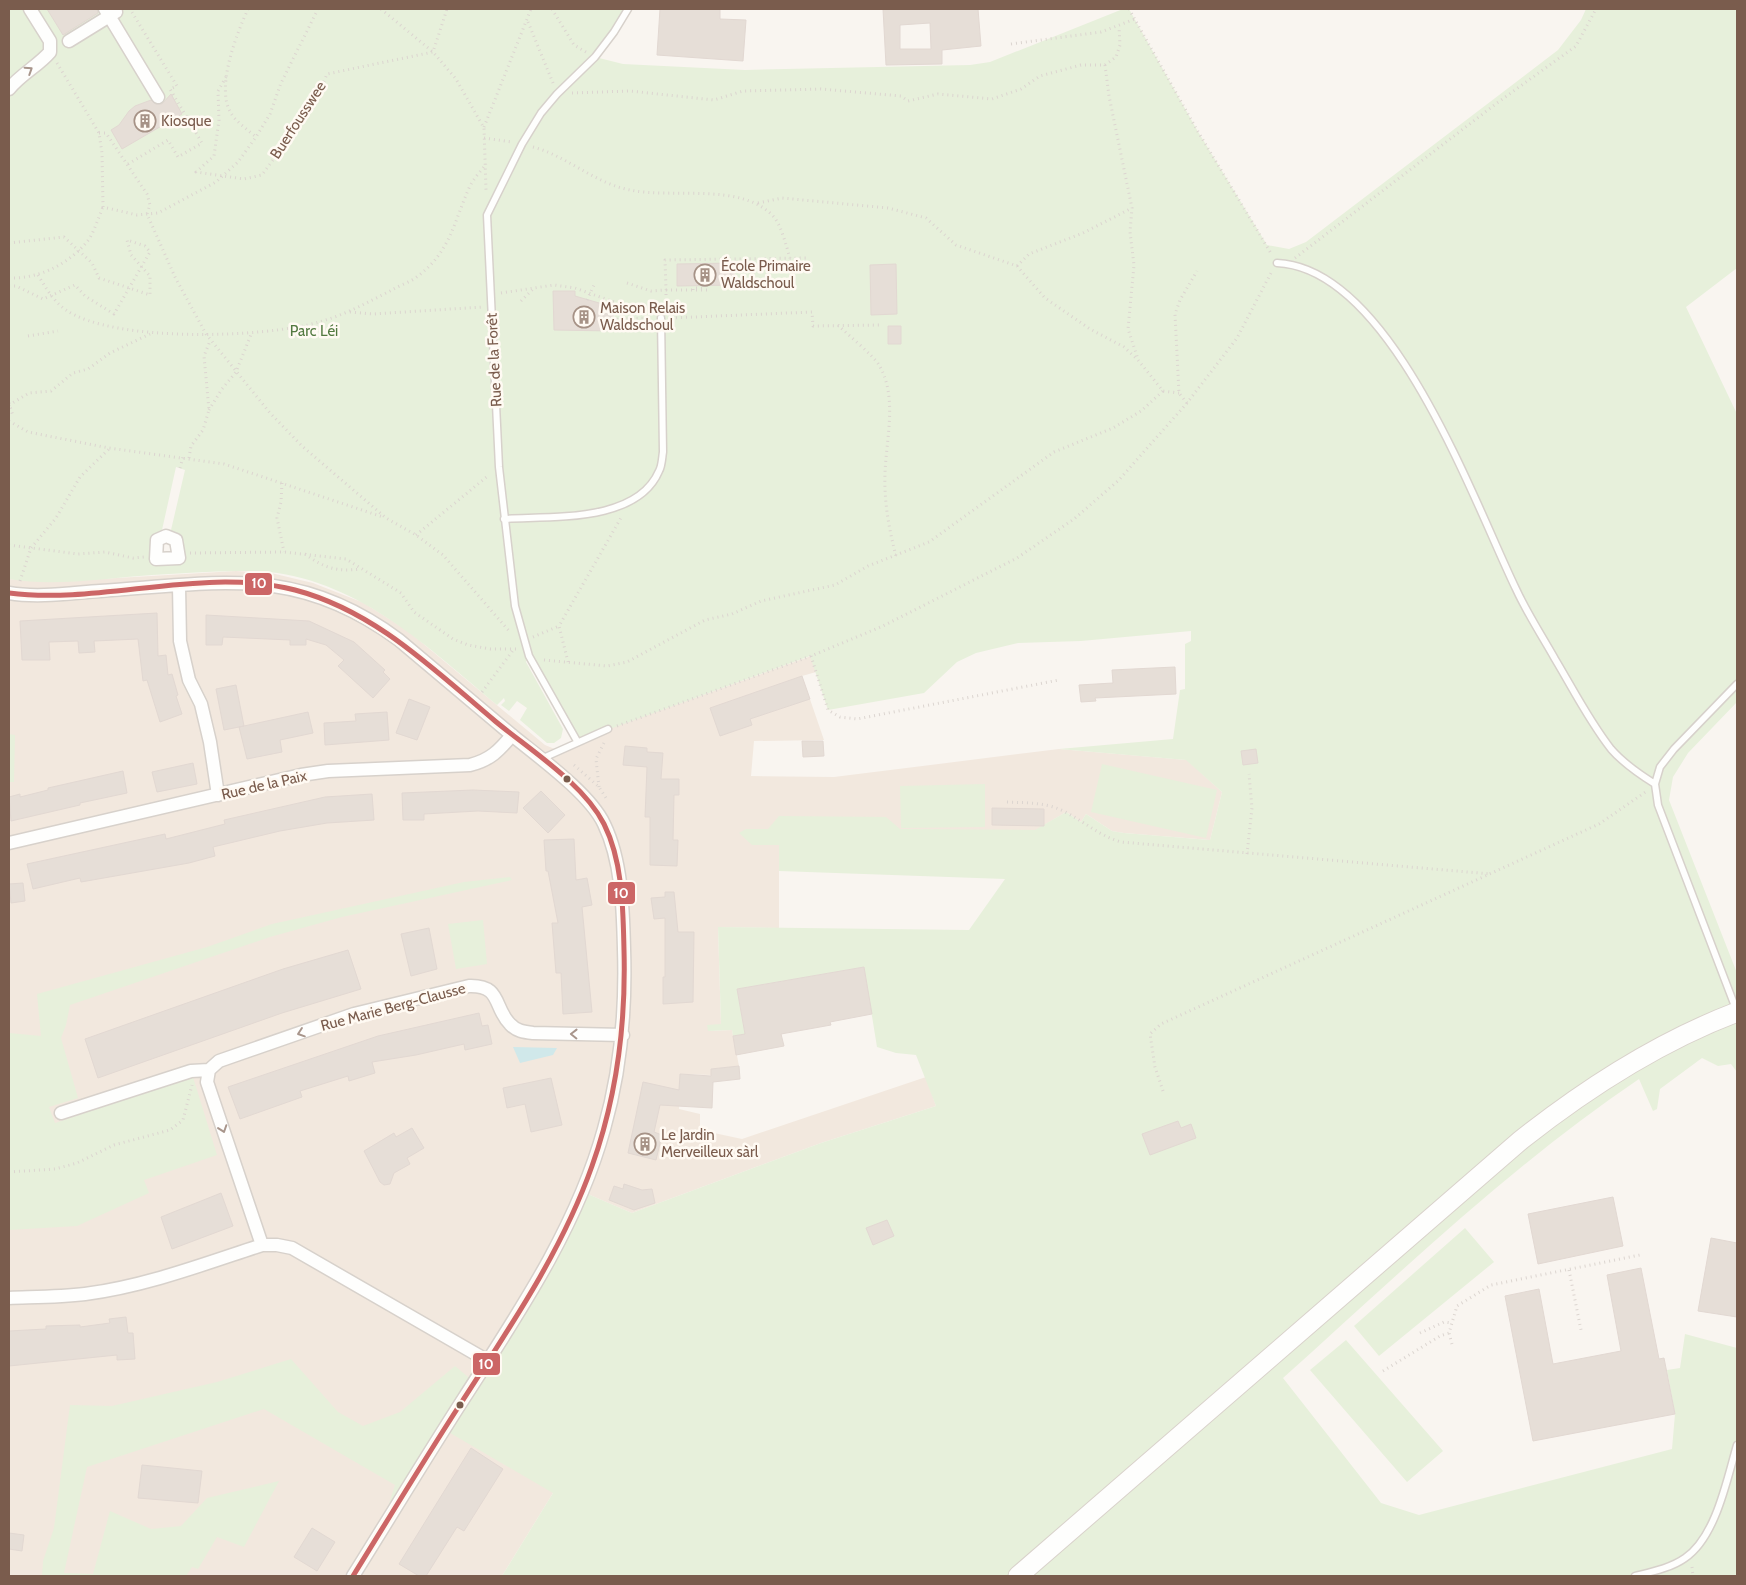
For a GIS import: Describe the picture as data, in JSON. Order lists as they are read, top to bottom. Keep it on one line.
{"streets":{"street":["Rue de la Paix","Rue Marie Berg-Clausse"],"lane":["Rue de la Forêt"],"path":["Buerfousswee"]},"one_way":["Rue Marie Berg-Clausse"],"parks":["Parc Léi"],"places":{"building":["Kiosque","École Primaire Waldschoul","Maison Relais Waldschoul","Le Jardin Merveilleux sàrl"]},"lines":["transit line 10"]}
